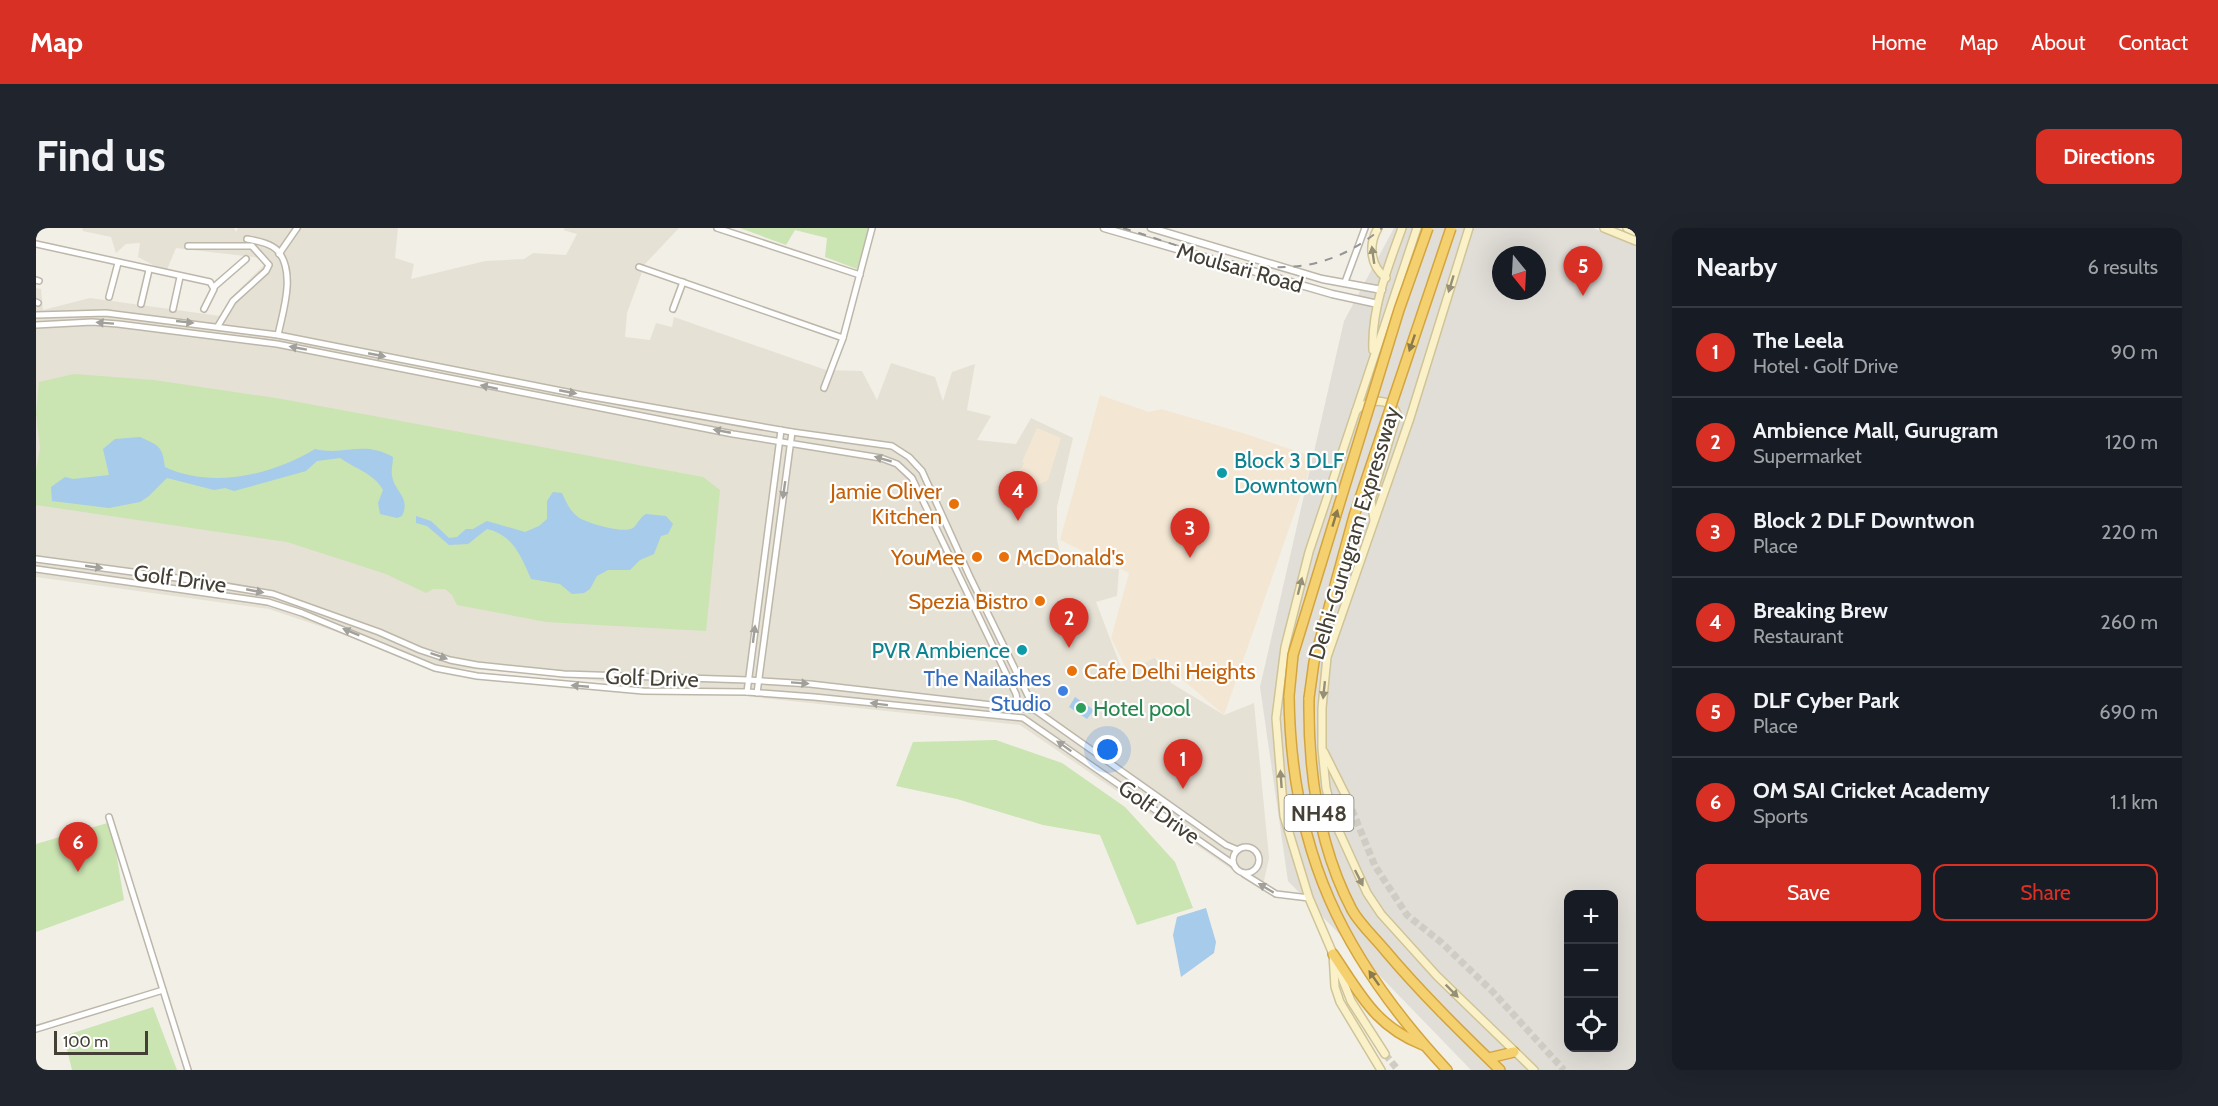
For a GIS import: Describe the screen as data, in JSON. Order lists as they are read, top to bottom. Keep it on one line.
{"streets":{"highway":["Delhi-Gurugram Expressway","NH48"],"street":["Moulsari Road","Golf Drive"]},"places":["Block 3 DLF Downtown","Jamie Oliver Kitchen","YouMee","McDonald's","Spezia Bistro","PVR Ambience","Cafe Delhi Heights","The Nailashes Studio","Hotel pool"],"scale_bar":"100 m","north":"bottom","page":{"header":"Map","nav":["Home","Map","About","Contact"],"buttons":["Directions",["Save","Share"]],"title":"Find us","heading":["Nearby","6 results"],"pins":["5","4","3","2","1","6"],"list":[{"mark":"1","name":"The Leela","note":"Hotel · Golf Drive","value":"90 m"},{"mark":"2","name":"Ambience Mall, Gurugram","note":"Supermarket","value":"120 m"},{"mark":"3","name":"Block 2 DLF Downtwon","note":"Place","value":"220 m"},{"mark":"4","name":"Breaking Brew","note":"Restaurant","value":"260 m"},{"mark":"5","name":"DLF Cyber Park","note":"Place","value":"690 m"},{"mark":"6","name":"OM SAI Cricket Academy","note":"Sports","value":"1.1 km"}],"map_buttons":["+","−"],"scale":"100 m"}}
